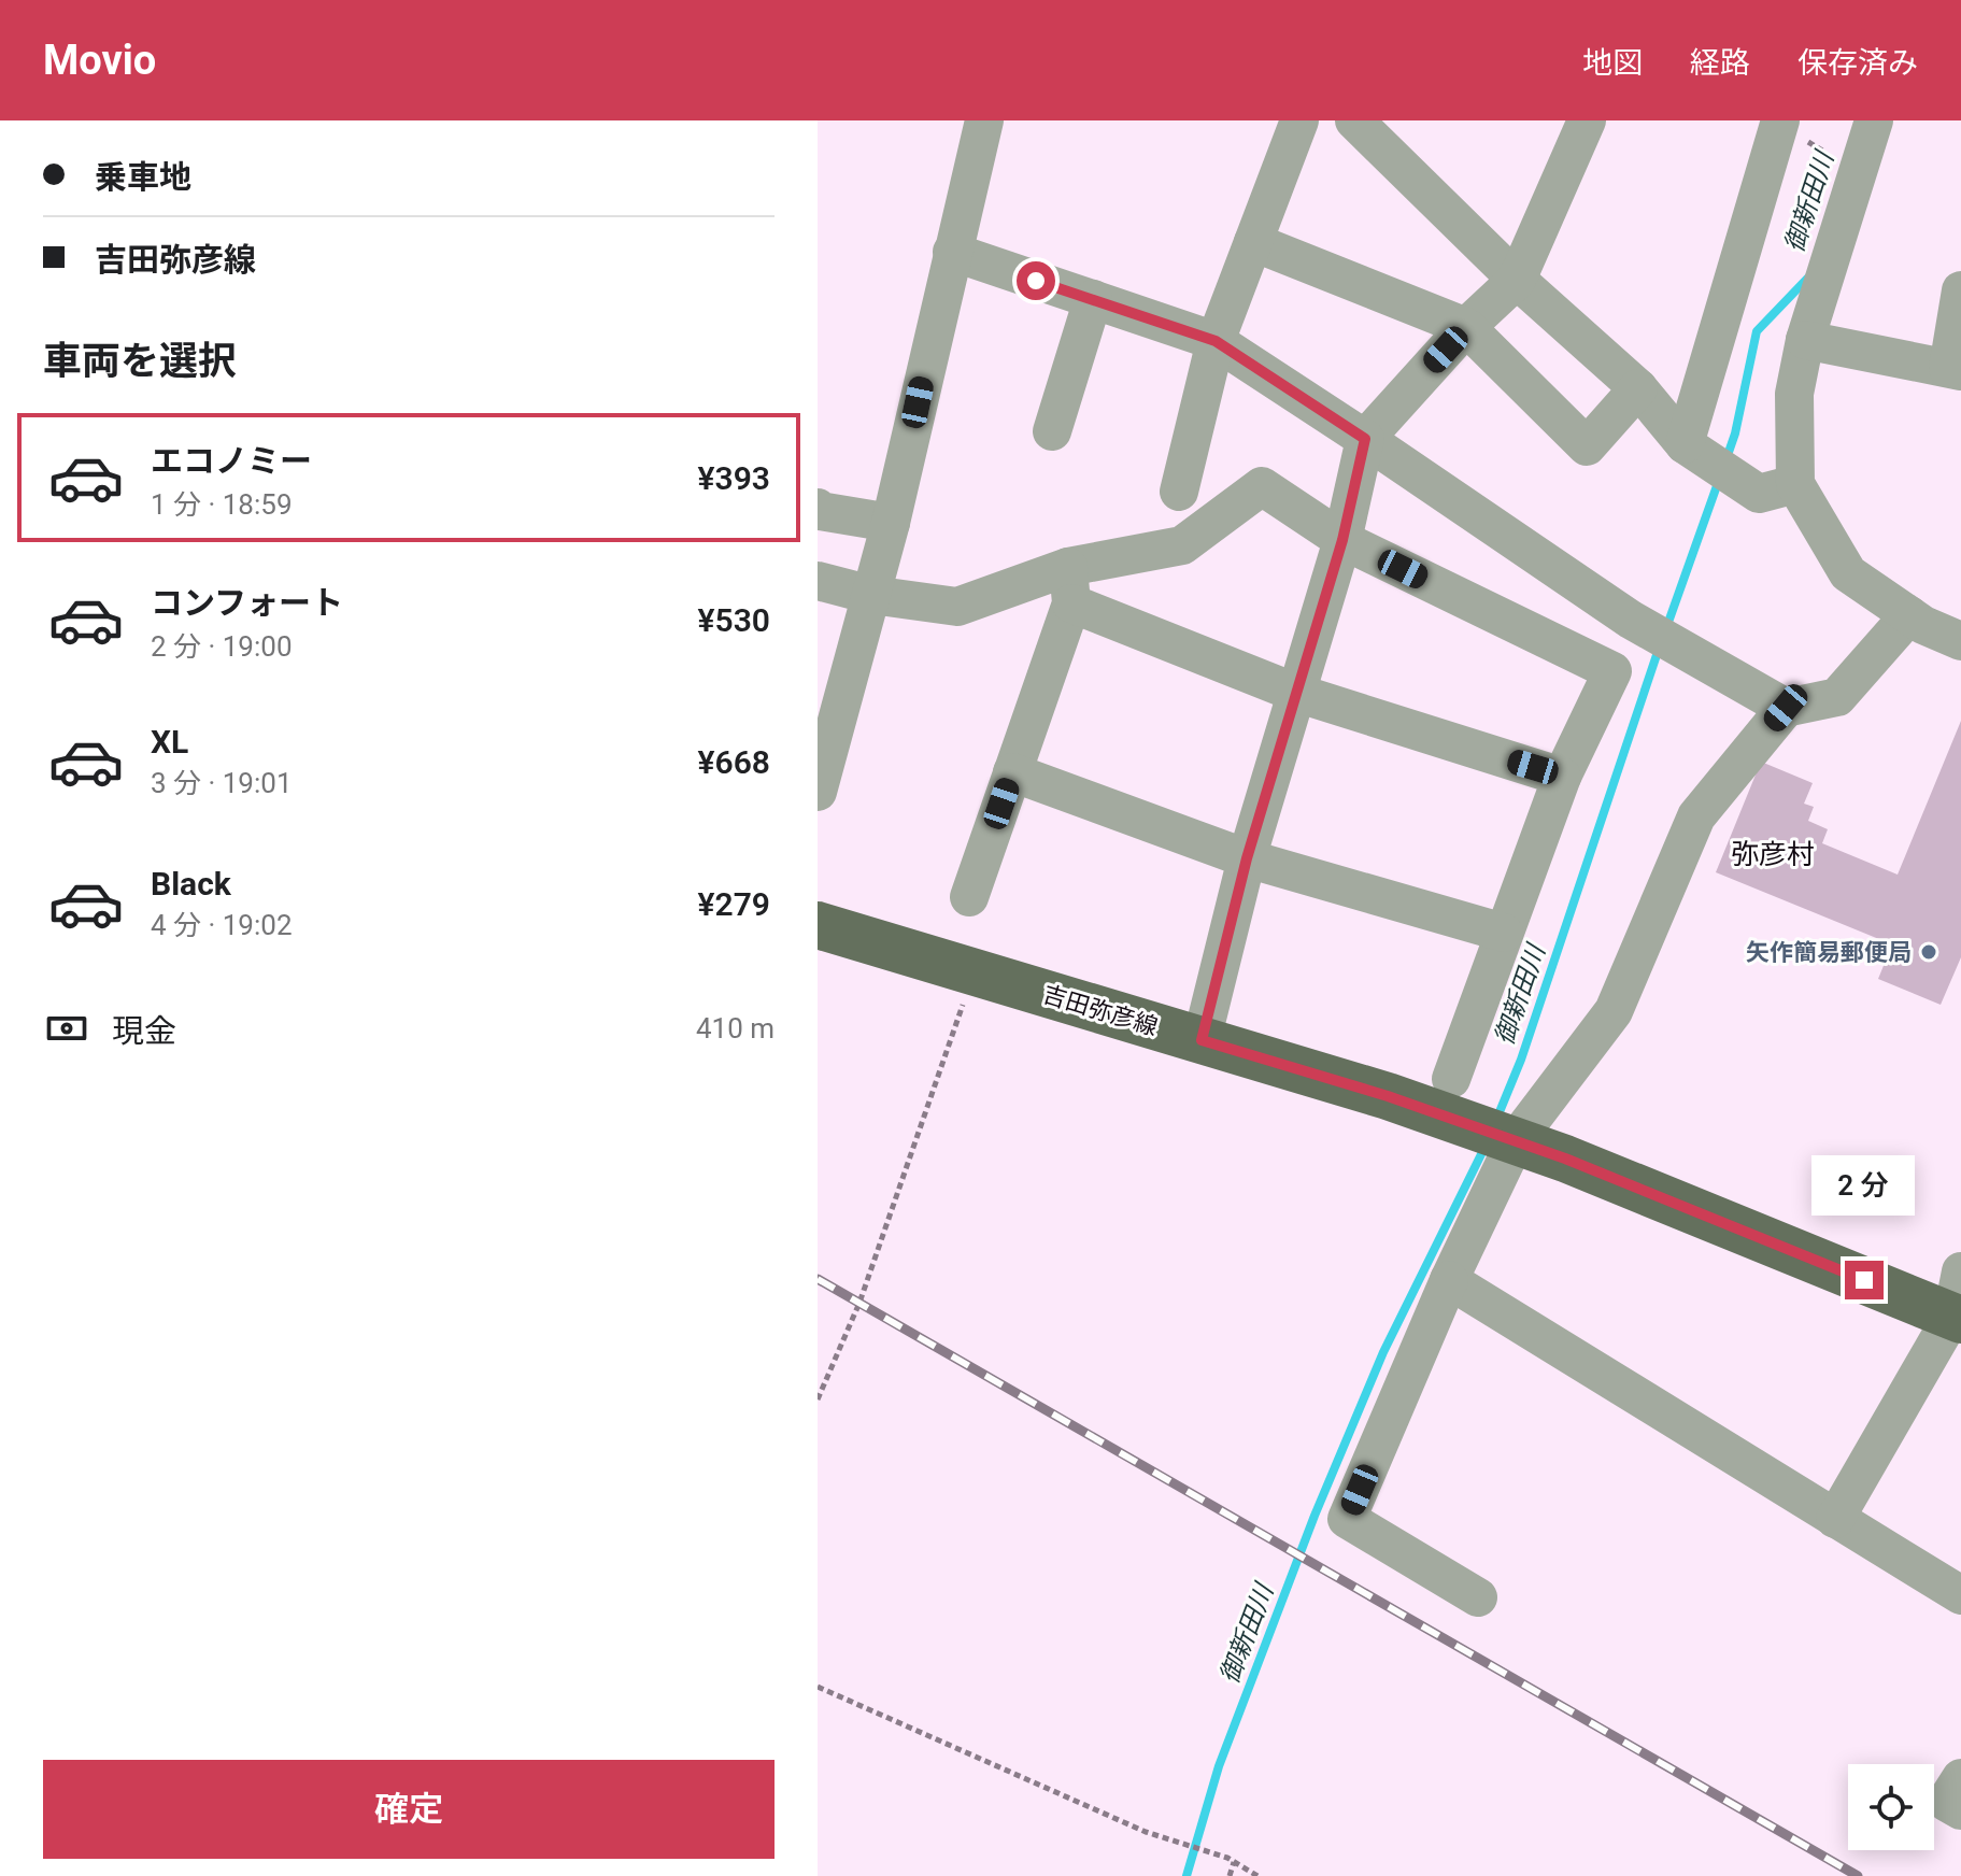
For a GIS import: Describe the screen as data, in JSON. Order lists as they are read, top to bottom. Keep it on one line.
{"streets":{"main road":["吉田弥彦線"]},"districts":["弥彦村"],"water":["御新田川"],"places":["矢作簡易郵便局"],"page":{"header":"Movio","nav":["地図","経路","保存済み"],"banner":["乗車地","吉田弥彦線"],"heading":"車両を選択","list":[{"name":"エコノミー","note":"1 分 · 18:59","value":"¥393"},{"name":"コンフォート","note":"2 分 · 19:00","value":"¥530"},{"name":"XL","note":"3 分 · 19:01","value":"¥668"},{"name":"Black","note":"4 分 · 19:02","value":"¥279"}],"pay":["現金","410 m"],"bubble":"2 分","buttons":"確定"}}
